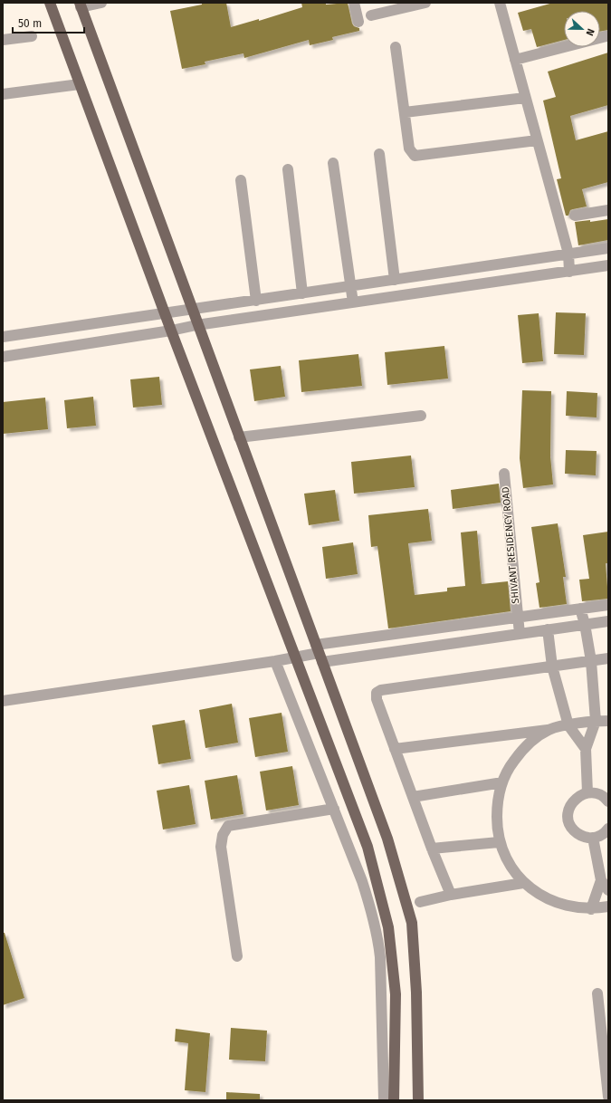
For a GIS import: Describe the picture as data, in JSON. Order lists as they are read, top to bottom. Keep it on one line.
{"streets":{"street":["SHIVANT RESIDENCY ROAD"]},"scale_bar":"50 m","north":"right"}
